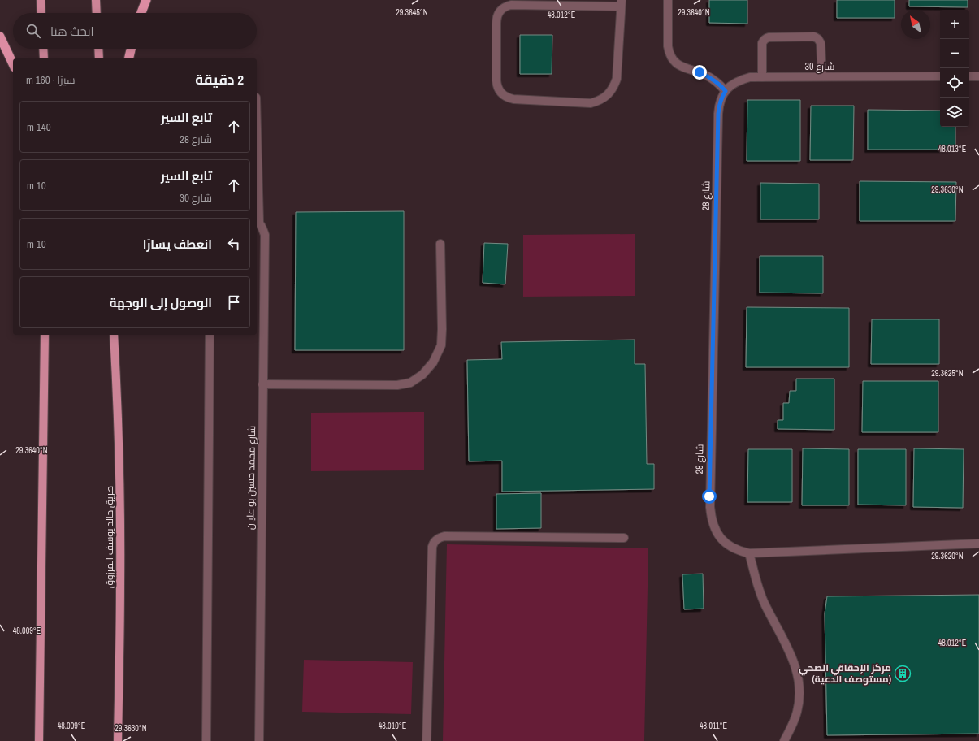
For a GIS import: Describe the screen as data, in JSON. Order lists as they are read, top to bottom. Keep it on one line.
{"streets":{"main road":["طريق خالد يوسف المرزوق"],"street":["شارع 30","شارع 28","شارع محمد حسين بو عليان"]},"crossings":[["شارع 30","شارع 28"]],"places":{"building":["مركز الإحقاقي الصحي (مستوصف الدعية)"]},"north":"top left","page":{"map_buttons":["+","−"],"search":"ابحث هنا","heading":["2 دقيقة","سيرًا · 160 m"],"list":[["تابع السير","شارع 28","140 m"],["تابع السير","شارع 30","10 m"],["انعطف يسارًا","10 m"],"الوصول إلى الوجهة"]},"coordinates":["29.3640°N","29.3645°N","48.012°E","48.013°E","29.3630°N","29.3625°N","29.3620°N","48.009°E","48.010°E","48.011°E"]}
